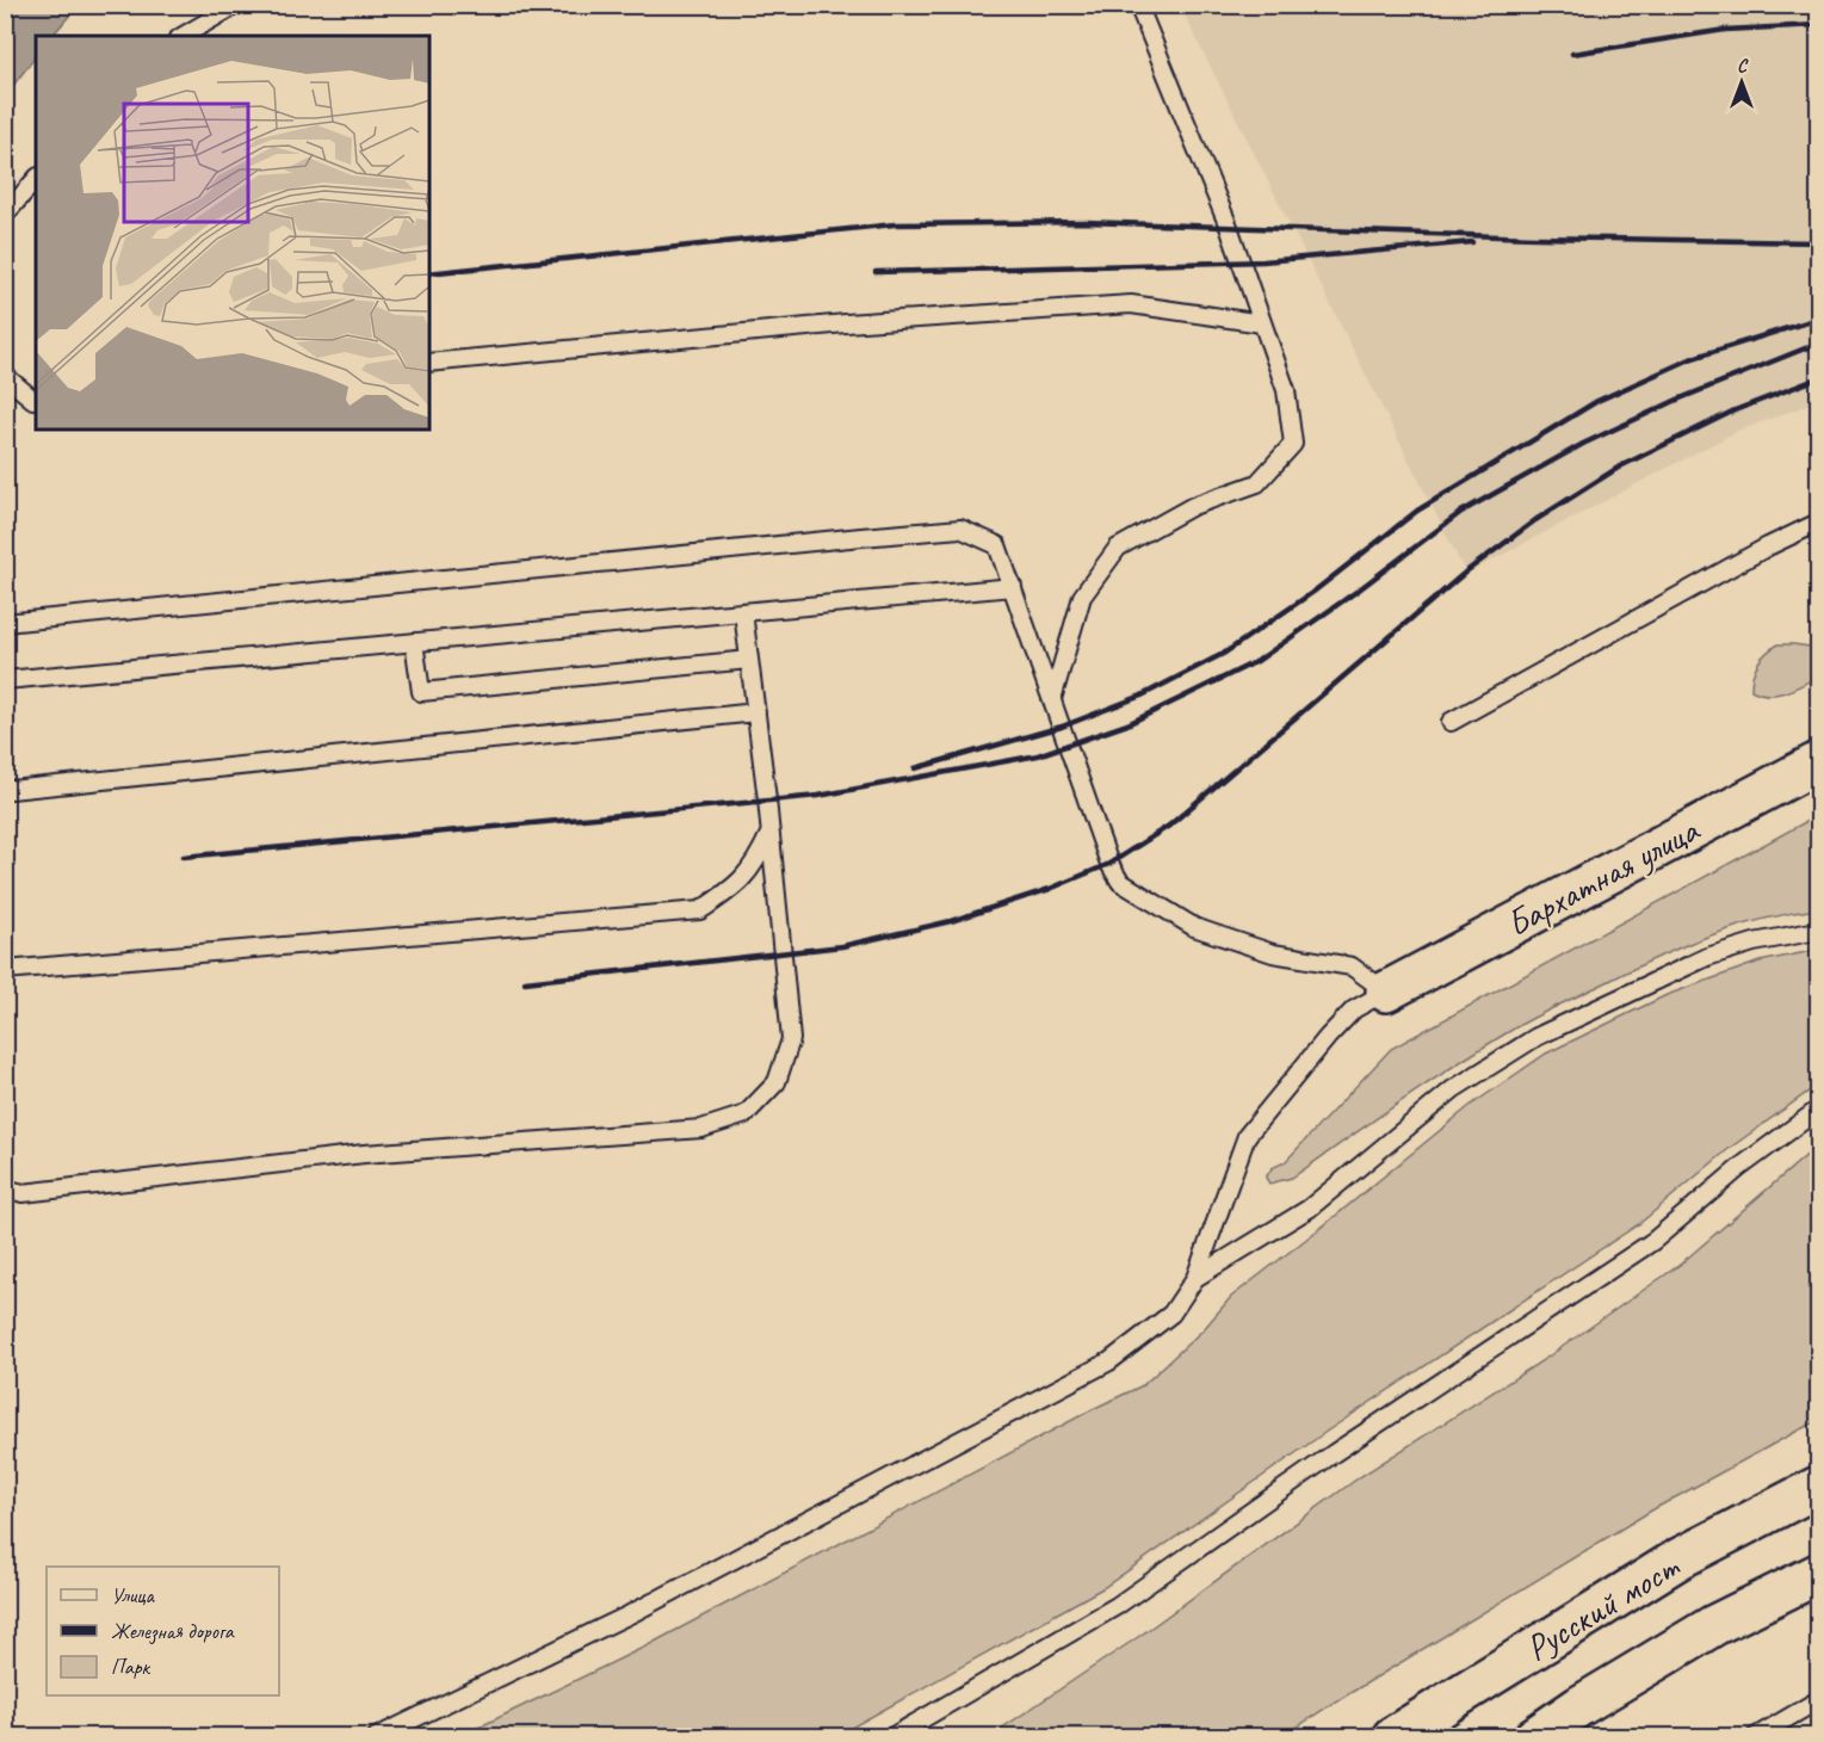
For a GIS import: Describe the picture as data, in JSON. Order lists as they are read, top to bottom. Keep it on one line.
{"streets":{"main road":["Бархатная улица","Русский мост"]},"legend":["Улица","Железная дорога","Парк"],"north":"top"}
